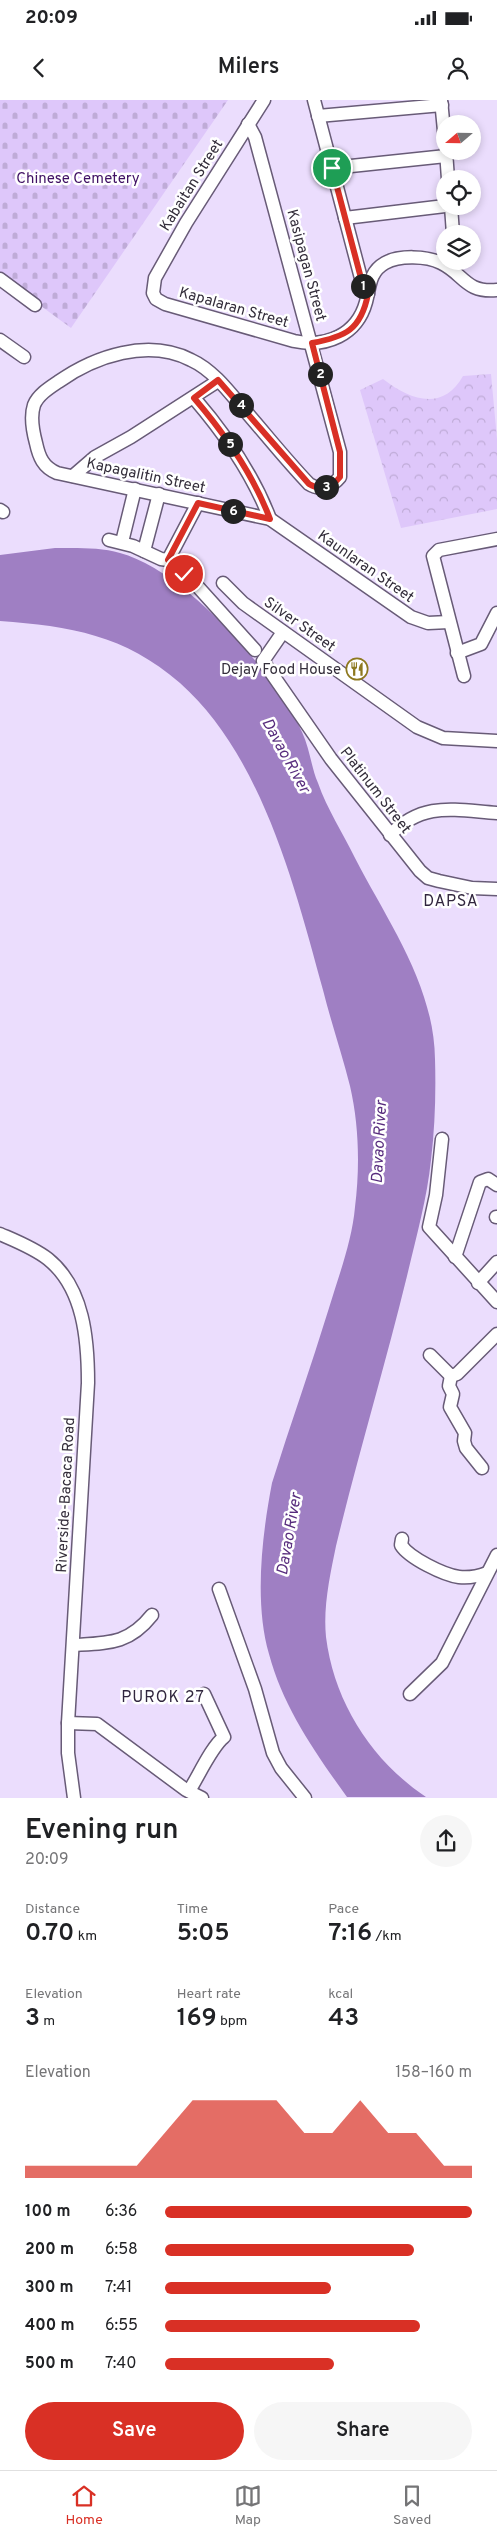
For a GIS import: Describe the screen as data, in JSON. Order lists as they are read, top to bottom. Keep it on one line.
{"streets":{"street":["Kabaitan Street","Kasipagan Street","Kapalaran Street","Kapagalitin Street","Kaunlaran Street","Silver Street","Platinum Street","Riverside-Bacaca Road"]},"crossings":[["Kabaitan Street","Kasipagan Street"],["Kabaitan Street","Kapalaran Street"],["Kasipagan Street","Kapalaran Street"],["Kasipagan Street","Kapagalitin Street"],["Kapagalitin Street","Kaunlaran Street"],["Silver Street","Platinum Street"]],"districts":["DAPSA","PUROK 27"],"water":["Davao River"],"parks":["Chinese Cemetery"],"places":{"restaurant":["Dejay Food House"]},"north":"left","page":{"status":"20:09","header":"Milers","pins":["1","2","4","5","3","6"],"heading":["Evening run","20:09"],"stats":[["Distance","0.70 km"],["Time","5:05"],["Pace","7:16 /km"],["Elevation","3 m"],["Heart rate","169 bpm"],["kcal","43"]],"chart":["Elevation","158–160 m"],"list":[{"name":"100 m","note":"6:36"},{"name":"200 m","note":"6:58"},{"name":"300 m","note":"7:41"},{"name":"400 m","note":"6:55"},{"name":"500 m","note":"7:40"}],"buttons":["Save","Share"],"tabs":["Home","Map","Saved"]}}
